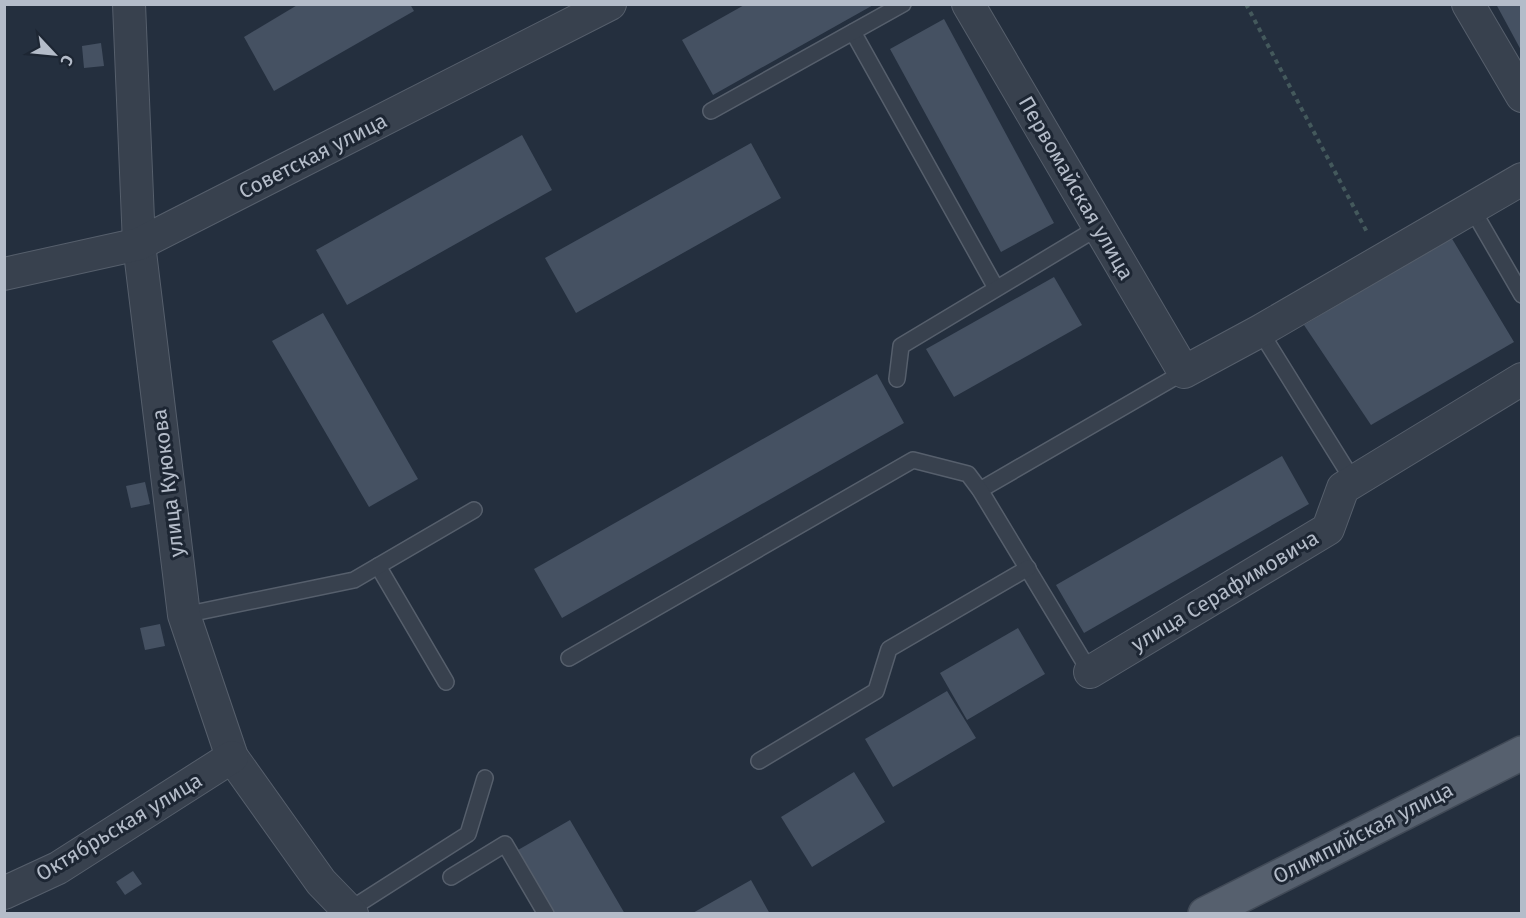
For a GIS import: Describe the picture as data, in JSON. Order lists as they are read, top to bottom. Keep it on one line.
{"streets":{"main road":["Олимпийская улица"],"street":["Советская улица","Первомайская улица","улица Куюкова","улица Серафимовича","Октябрьская улица"]},"crossings":[["Советская улица","улица Куюкова"],["улица Куюкова","Октябрьская улица"]],"north":"bottom right"}
